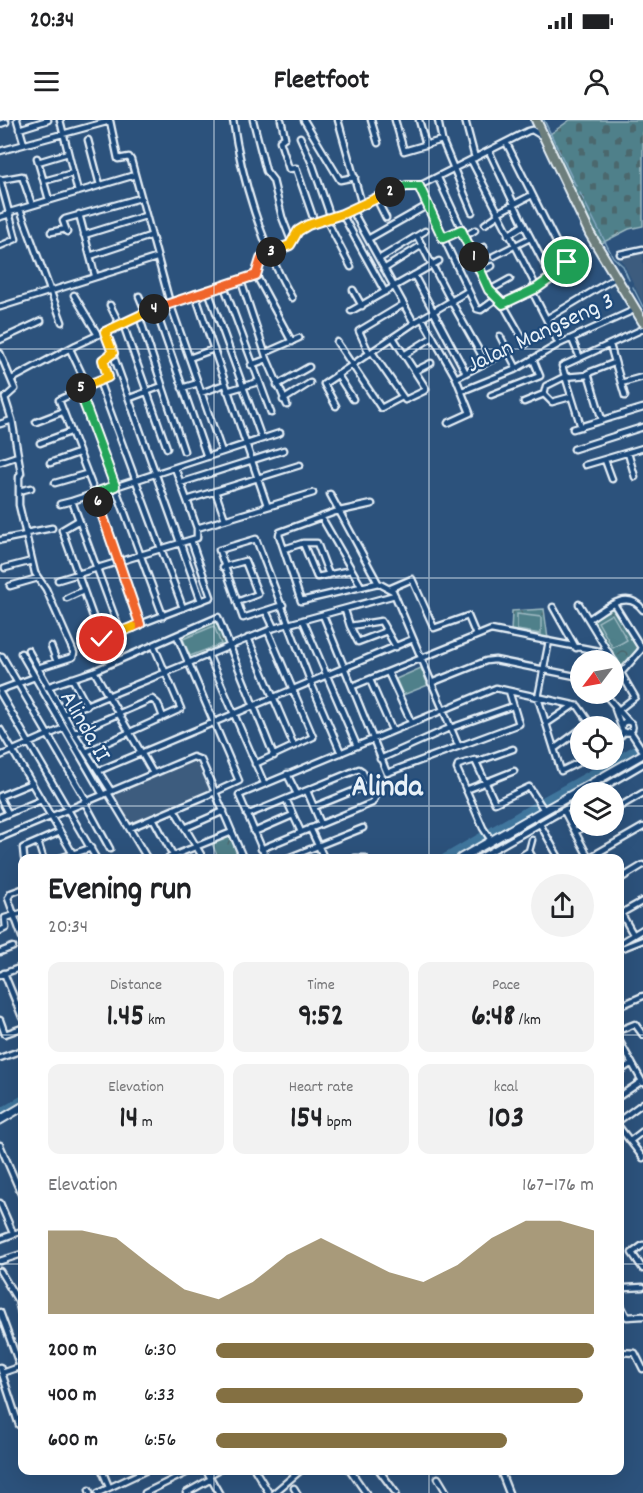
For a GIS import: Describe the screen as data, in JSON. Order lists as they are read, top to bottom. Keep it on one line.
{"streets":{"street":["Jalan Mangseng 3","Alinda II"]},"districts":["Alinda"],"north":"bottom left","page":{"status":"20:34","header":"Fleetfoot","pins":["2","3","1","4","5","6"],"heading":["Evening run","20:34"],"stats":[["Distance","1.45 km"],["Time","9:52"],["Pace","6:48 /km"],["Elevation","14 m"],["Heart rate","154 bpm"],["kcal","103"]],"chart":["Elevation","167–176 m"],"list":[{"name":"200 m","note":"6:30"},{"name":"400 m","note":"6:33"},{"name":"600 m","note":"6:56"}]}}
